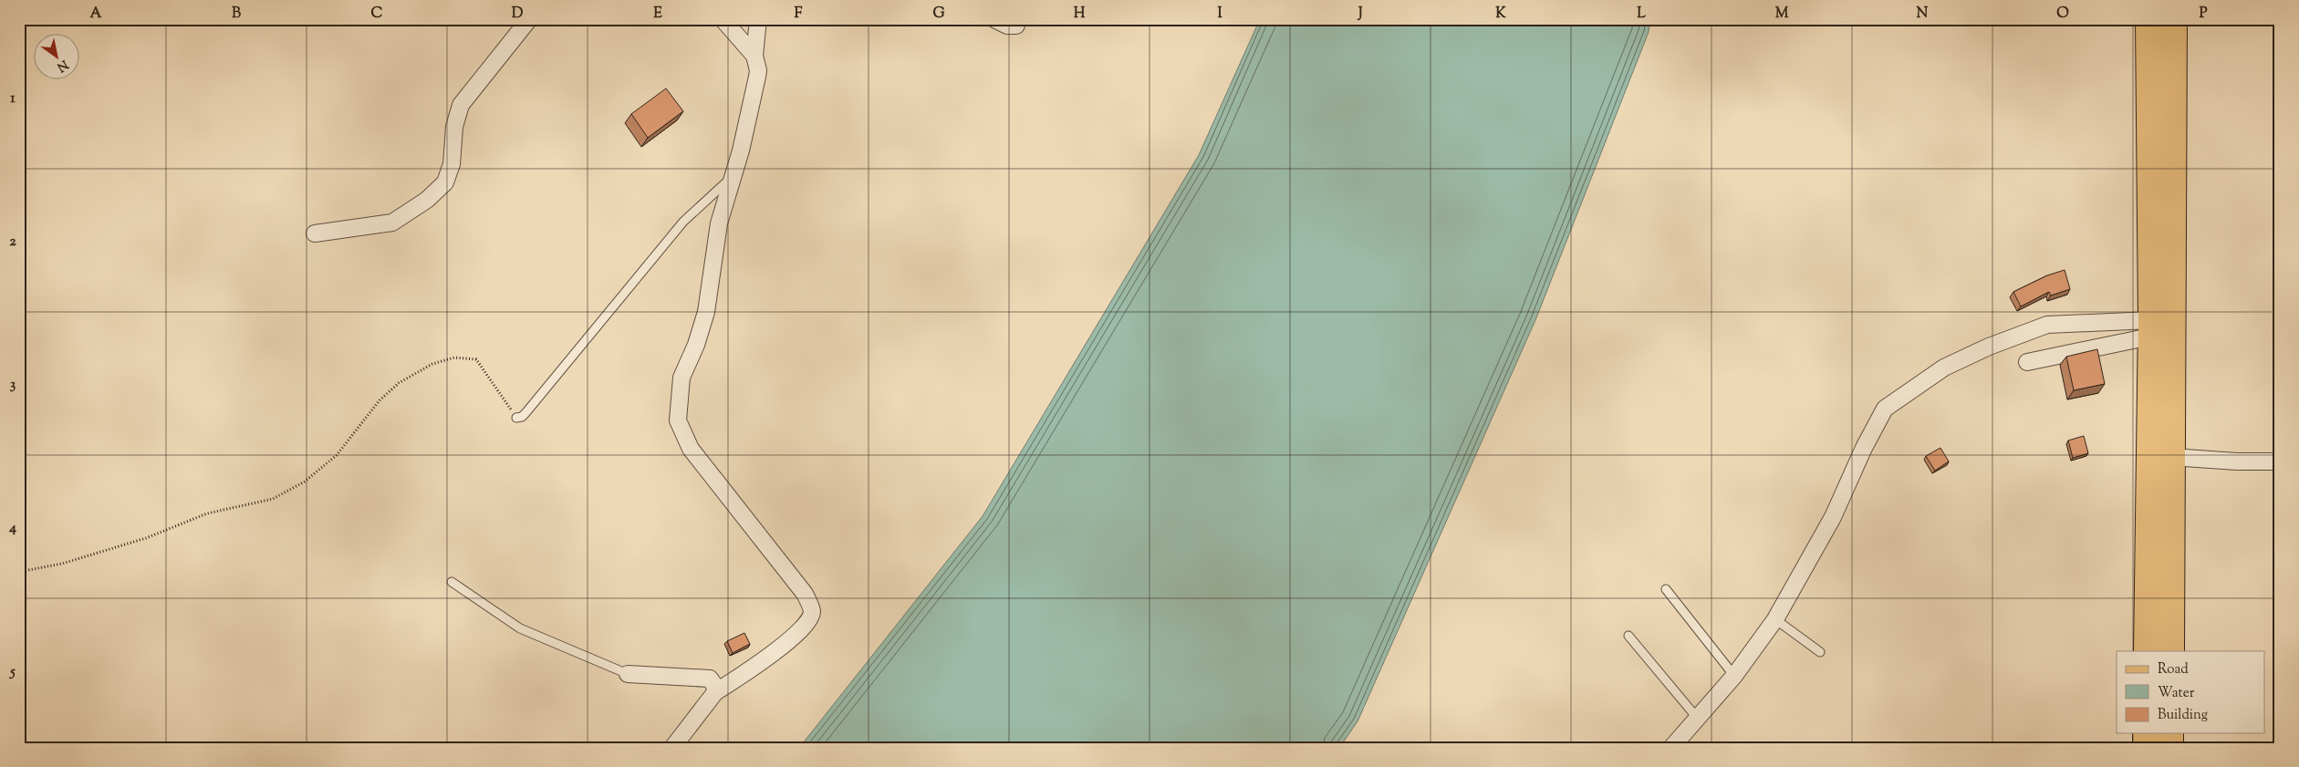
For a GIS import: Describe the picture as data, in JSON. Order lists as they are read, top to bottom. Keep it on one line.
{"legend":["Road","Water","Building"],"north":"bottom right","grid":{"columns":["A","B","C","D","E","F","G","H","I","J","K","L","M","N","O","P"],"rows":["1","2","3","4","5"]}}
